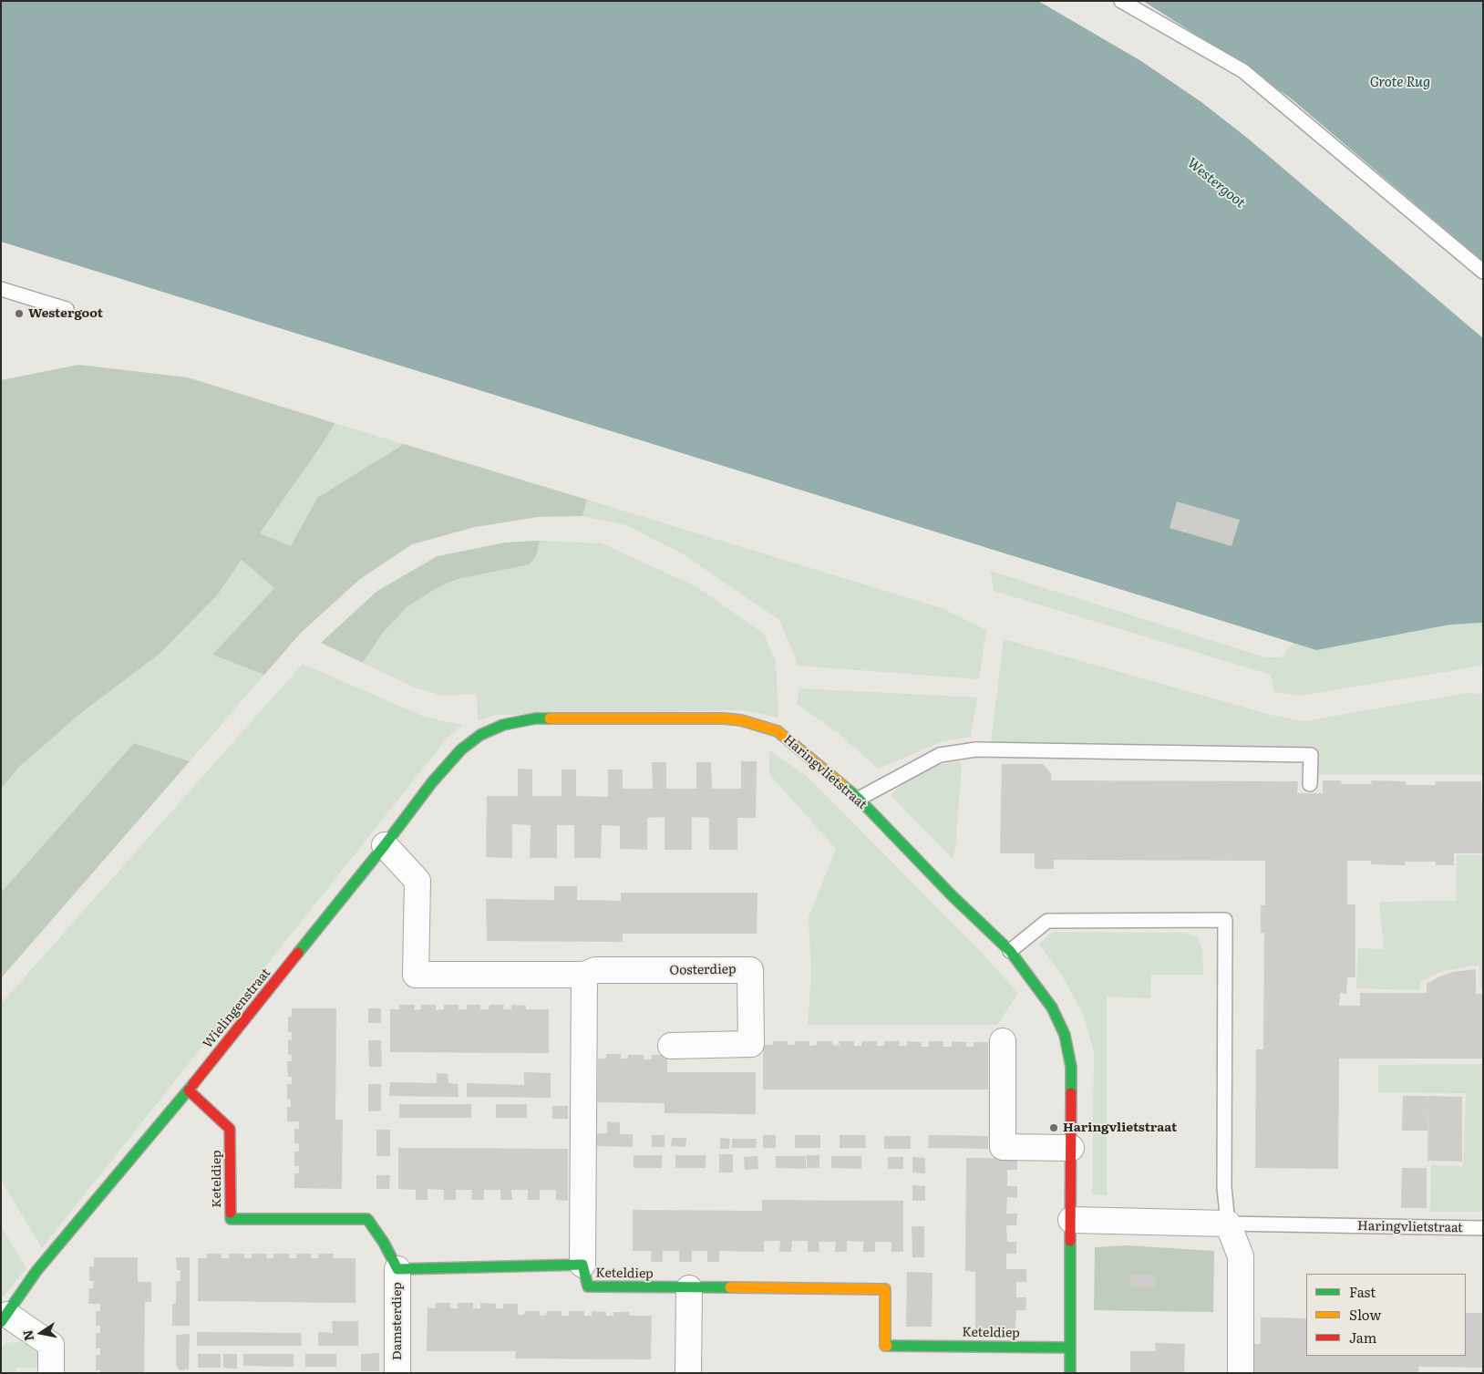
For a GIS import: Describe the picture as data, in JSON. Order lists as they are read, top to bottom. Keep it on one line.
{"streets":{"street":["Haringvlietstraat","Oosterdiep","Wielingenstraat","Keteldiep","Damsterdiep"]},"crossings":[["Haringvlietstraat","Wielingenstraat"],["Haringvlietstraat","Keteldiep"],["Oosterdiep","Wielingenstraat"],["Wielingenstraat","Keteldiep"],["Keteldiep","Damsterdiep"]],"water":["Grote Rug","Westergoot"],"places":["Westergoot","Haringvlietstraat"],"legend":["Fast","Slow","Jam"],"north":"left"}
